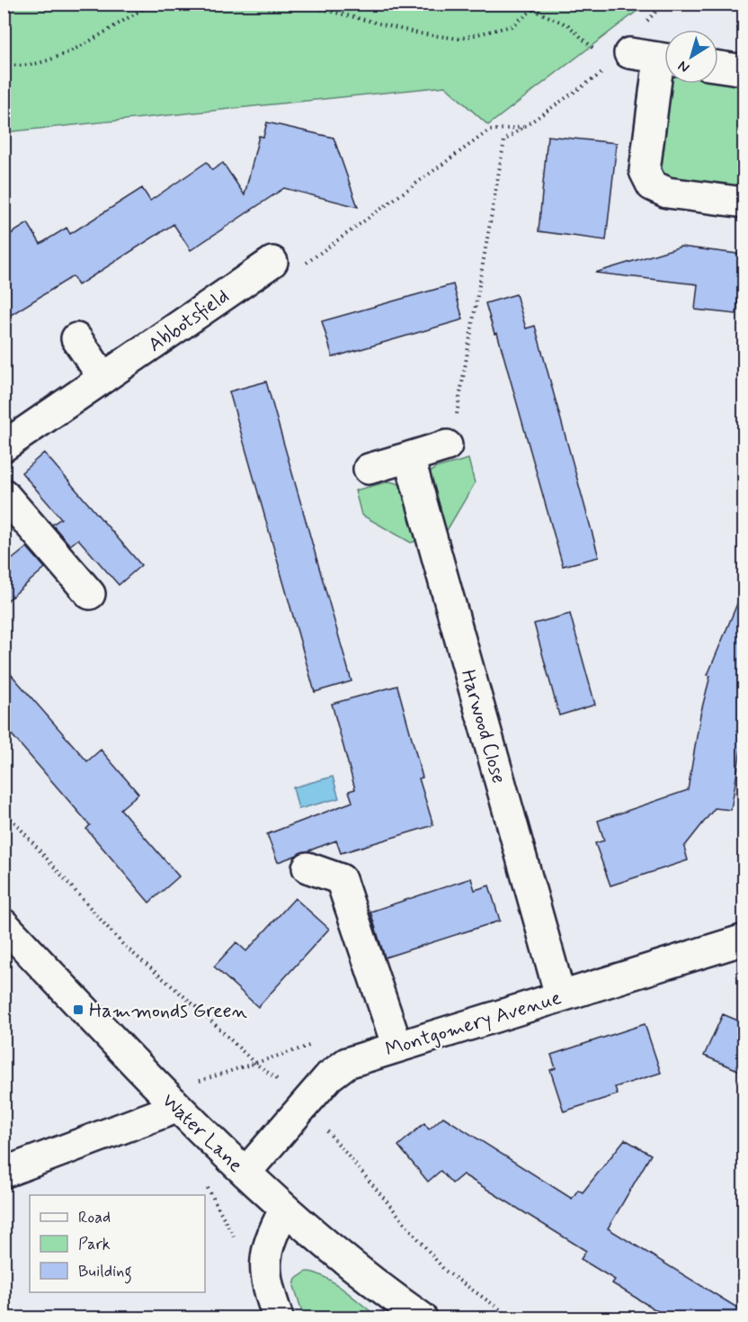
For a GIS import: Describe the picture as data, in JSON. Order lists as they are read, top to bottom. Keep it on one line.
{"streets":{"street":["Abbotsfield","Harwood Close","Montgomery Avenue","Water Lane"]},"crossings":[["Harwood Close","Montgomery Avenue"],["Montgomery Avenue","Water Lane"]],"places":{"transit":["Hammonds Green"]},"legend":["Road","Park","Building"],"north":"bottom left"}
